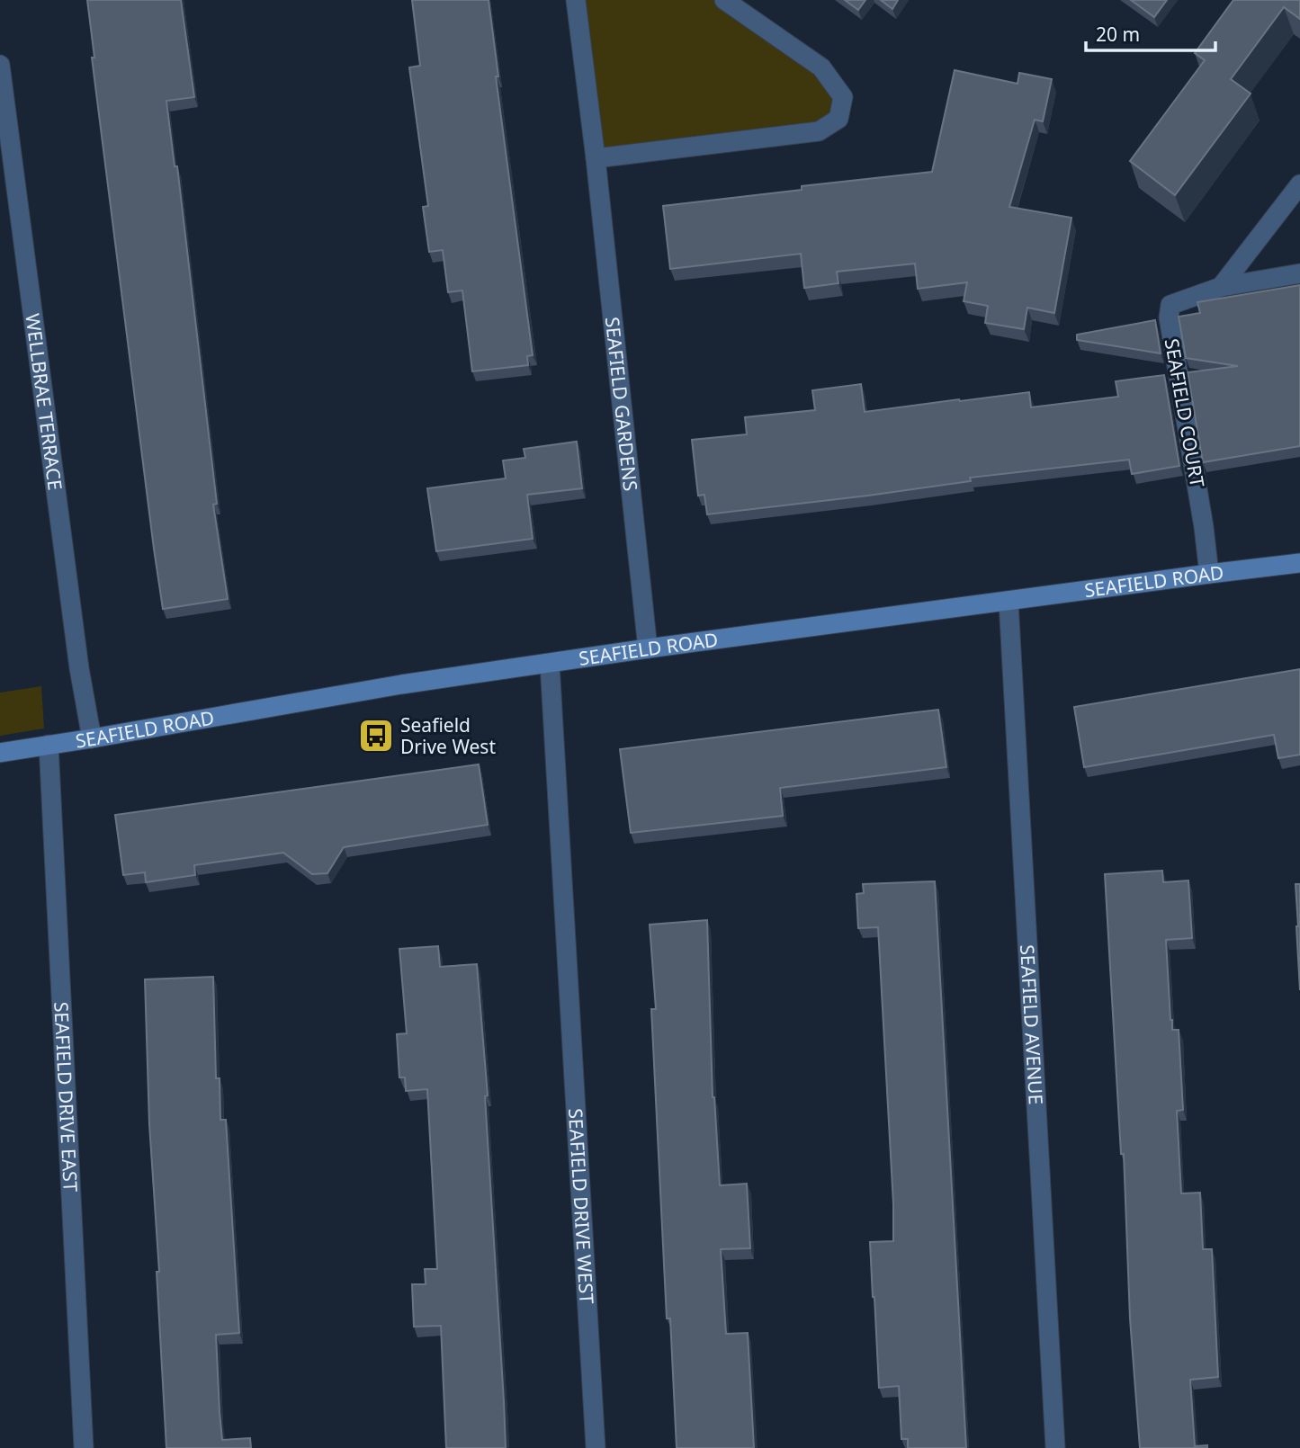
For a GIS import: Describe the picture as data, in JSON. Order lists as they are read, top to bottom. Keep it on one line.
{"streets":{"street":["WELLBRAE TERRACE","SEAFIELD GARDENS","SEAFIELD COURT","SEAFIELD ROAD","SEAFIELD AVENUE","SEAFIELD DRIVE EAST","SEAFIELD DRIVE WEST"]},"crossings":[["WELLBRAE TERRACE","SEAFIELD ROAD"],["SEAFIELD GARDENS","SEAFIELD ROAD"],["SEAFIELD COURT","SEAFIELD ROAD"],["SEAFIELD ROAD","SEAFIELD AVENUE"],["SEAFIELD ROAD","SEAFIELD DRIVE EAST"],["SEAFIELD ROAD","SEAFIELD DRIVE WEST"]],"places":{"bus stop":["Seafield Drive West"]},"scale_bar":"20 m"}
